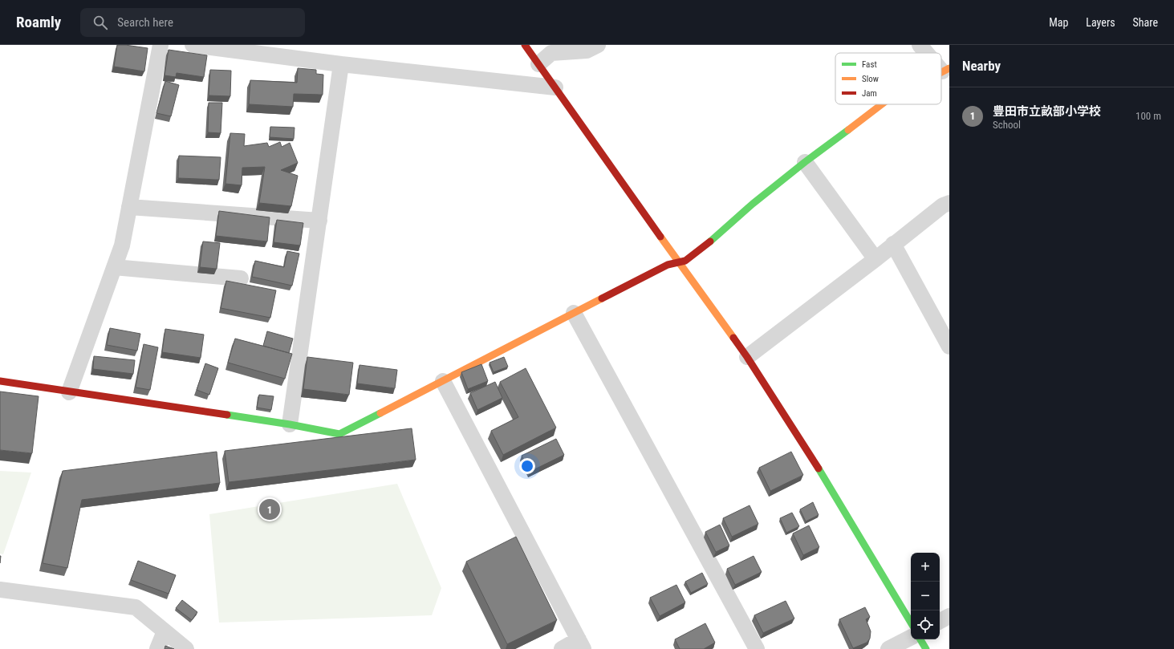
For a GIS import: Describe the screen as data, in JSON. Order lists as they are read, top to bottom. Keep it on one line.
{"legend":["Fast","Slow","Jam"],"page":{"header":"Roamly","search":"Search here","nav":["Map","Layers","Share"],"heading":"Nearby","list":[{"mark":"1","name":"豊田市立畝部小学校","note":"School","value":"100 m"}],"pins":"1","map_buttons":["+","−"]}}
